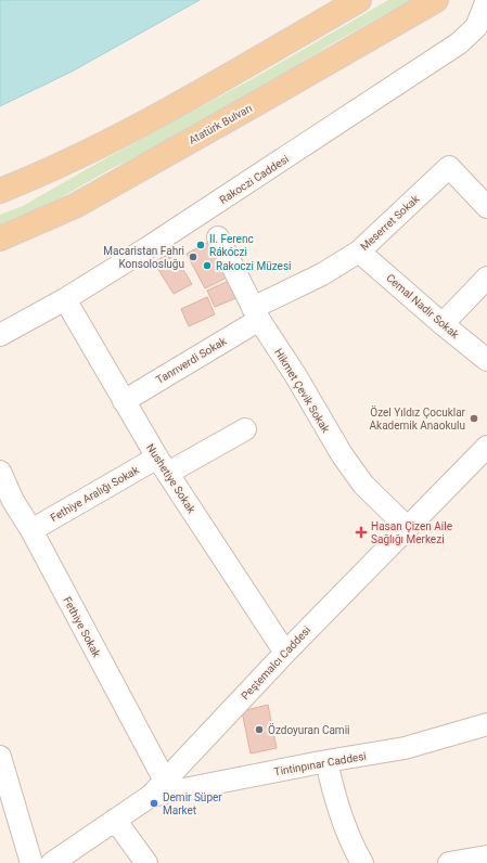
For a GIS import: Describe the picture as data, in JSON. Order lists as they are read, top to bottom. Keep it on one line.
{"streets":{"main road":["Atatürk Bulvarı"],"street":["Rakoczi Caddesi","Meserret Sokak","Cemal Nadir Sokak","Tanrıverdi Sokak","Hikmet Çevik Sokak","Nushetiye Sokak","Fethiye Aralığı Sokak","Fethiye Sokak","Peştemalcı Caddesi","Tintinpınar Caddesi"]},"crossings":[["Rakoczi Caddesi","Nushetiye Sokak"],["Meserret Sokak","Cemal Nadir Sokak"],["Meserret Sokak","Tanrıverdi Sokak"],["Meserret Sokak","Hikmet Çevik Sokak"],["Tanrıverdi Sokak","Hikmet Çevik Sokak"],["Tanrıverdi Sokak","Nushetiye Sokak"],["Hikmet Çevik Sokak","Peştemalcı Caddesi"],["Nushetiye Sokak","Fethiye Aralığı Sokak"],["Nushetiye Sokak","Peştemalcı Caddesi"],["Fethiye Aralığı Sokak","Fethiye Sokak"],["Fethiye Sokak","Peştemalcı Caddesi"],["Fethiye Sokak","Tintinpınar Caddesi"],["Peştemalcı Caddesi","Tintinpınar Caddesi"]],"places":{"other":["II. Ferenc Rákóczi","Macaristan Fahri Konsolosluğu","Rakoczi Müzesi","Özel Yıldız Çocuklar Akademik Anaokulu","Özdoyuran Camii","Demir Süper Market"],"health":["Hasan Çizen Aile Sağlığı Merkezi"]}}
